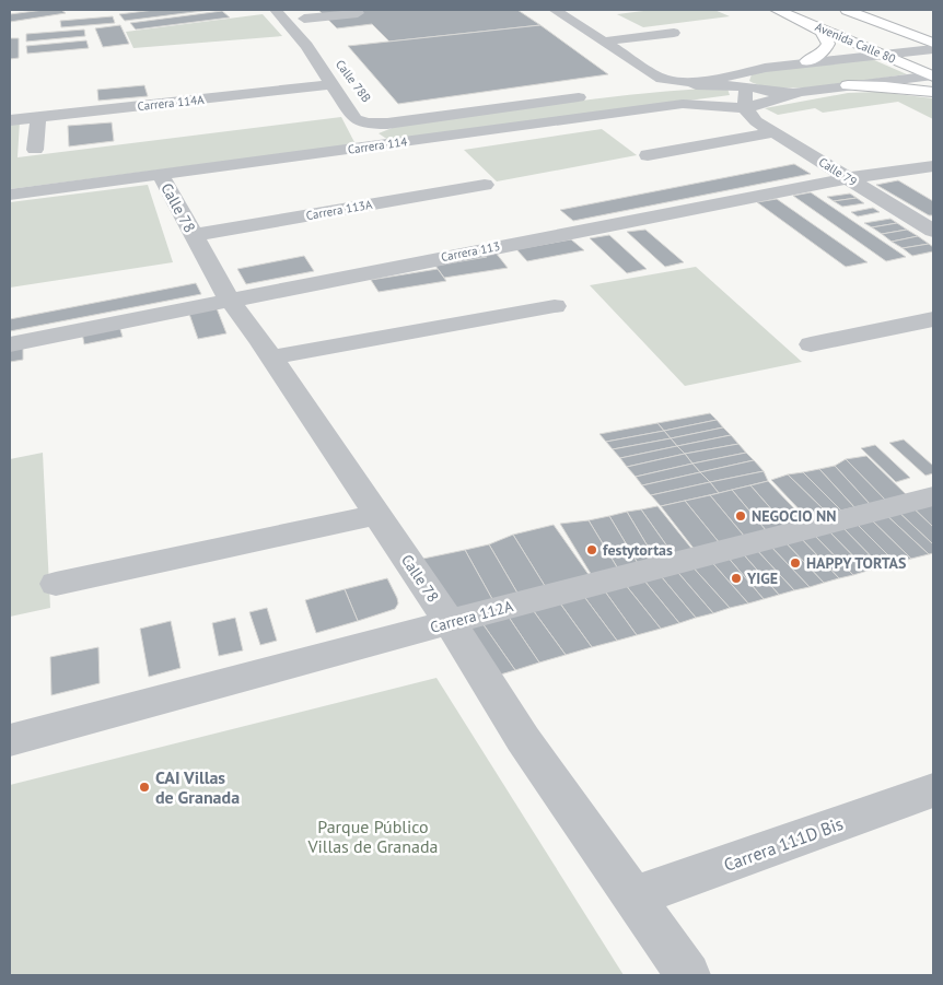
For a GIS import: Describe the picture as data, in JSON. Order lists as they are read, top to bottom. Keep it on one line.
{"streets":{"highway":["Avenida Calle 80"],"street":["Calle 78B","Carrera 114A","Carrera 114","Calle 79","Calle 78","Carrera 113A","Carrera 113","Carrera 112A","Carrera 111D Bis"]},"crossings":[["Calle 78B","Carrera 114A"],["Calle 78B","Carrera 114"],["Carrera 114","Calle 79"],["Carrera 114","Calle 78"],["Calle 79","Carrera 113"],["Calle 78","Carrera 113A"],["Calle 78","Carrera 113"],["Calle 78","Carrera 112A"],["Calle 78","Carrera 111D Bis"]],"parks":["Parque Público Villas de Granada"],"places":["NEGOCIO NN","festytortas","HAPPY TORTAS","YIGE","CAI Villas de Granada"]}
